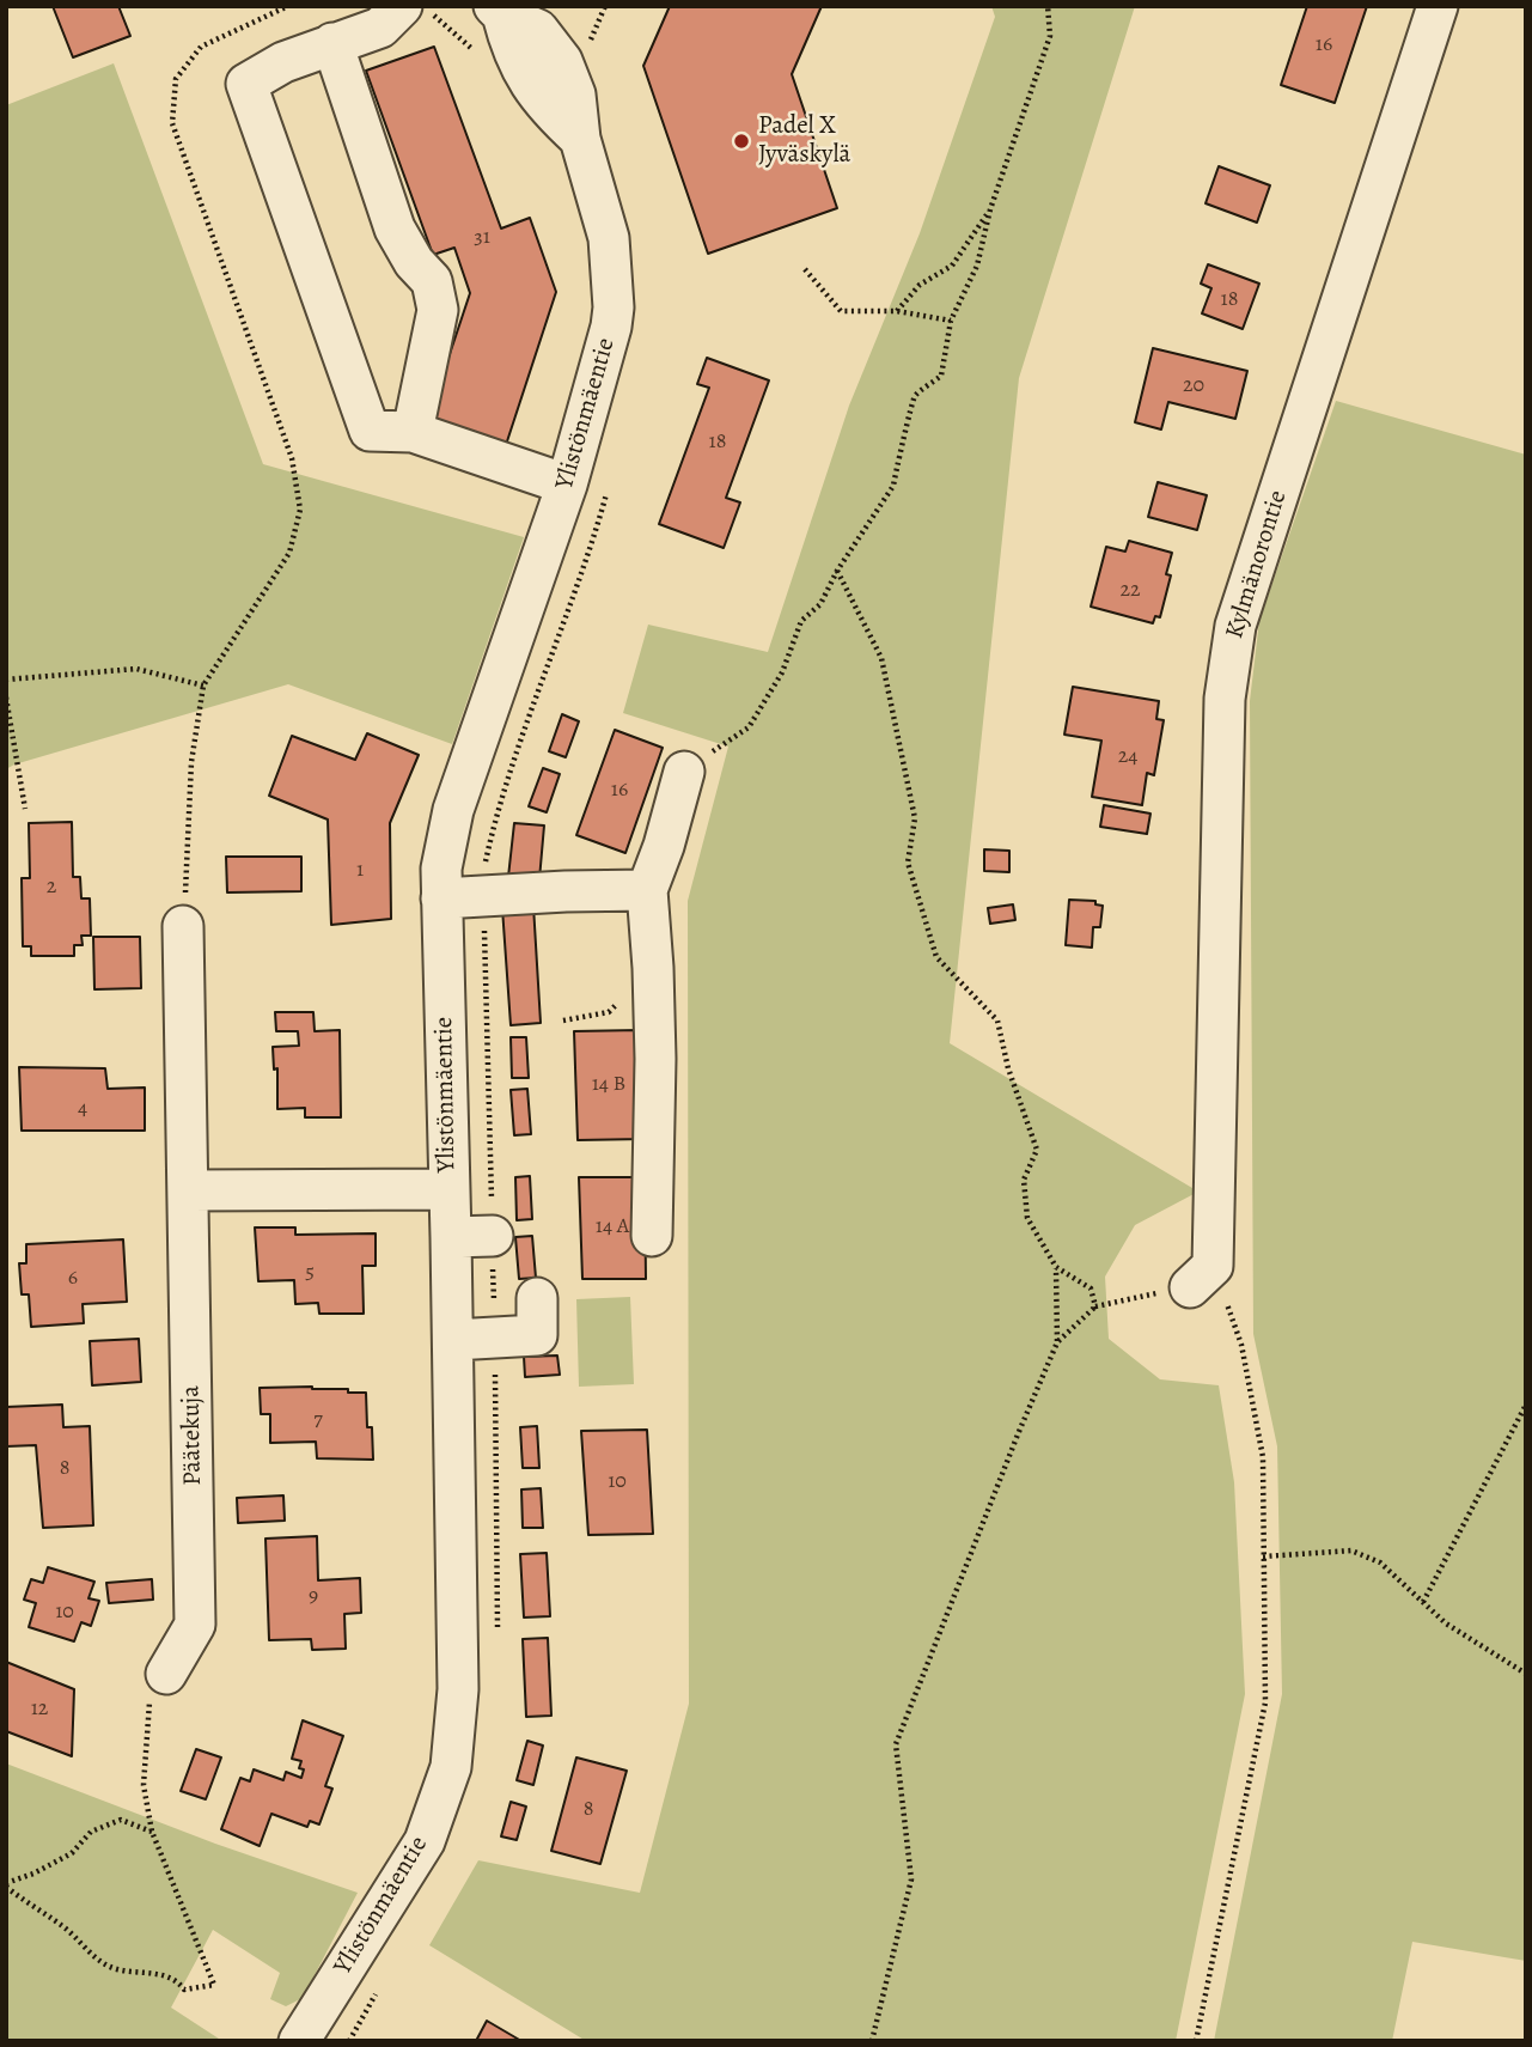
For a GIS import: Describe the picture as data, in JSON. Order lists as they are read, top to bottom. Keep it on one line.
{"streets":{"street":["Ylistönmäentie","Kylmänorontie","Päätekuja"]},"places":["Padel X Jyväskylä"],"house_numbers":["16","31","18","20","18","22","24","16","1","2","14 B","4","14 A","5","6","7","8","10","9","10","12","8"]}
